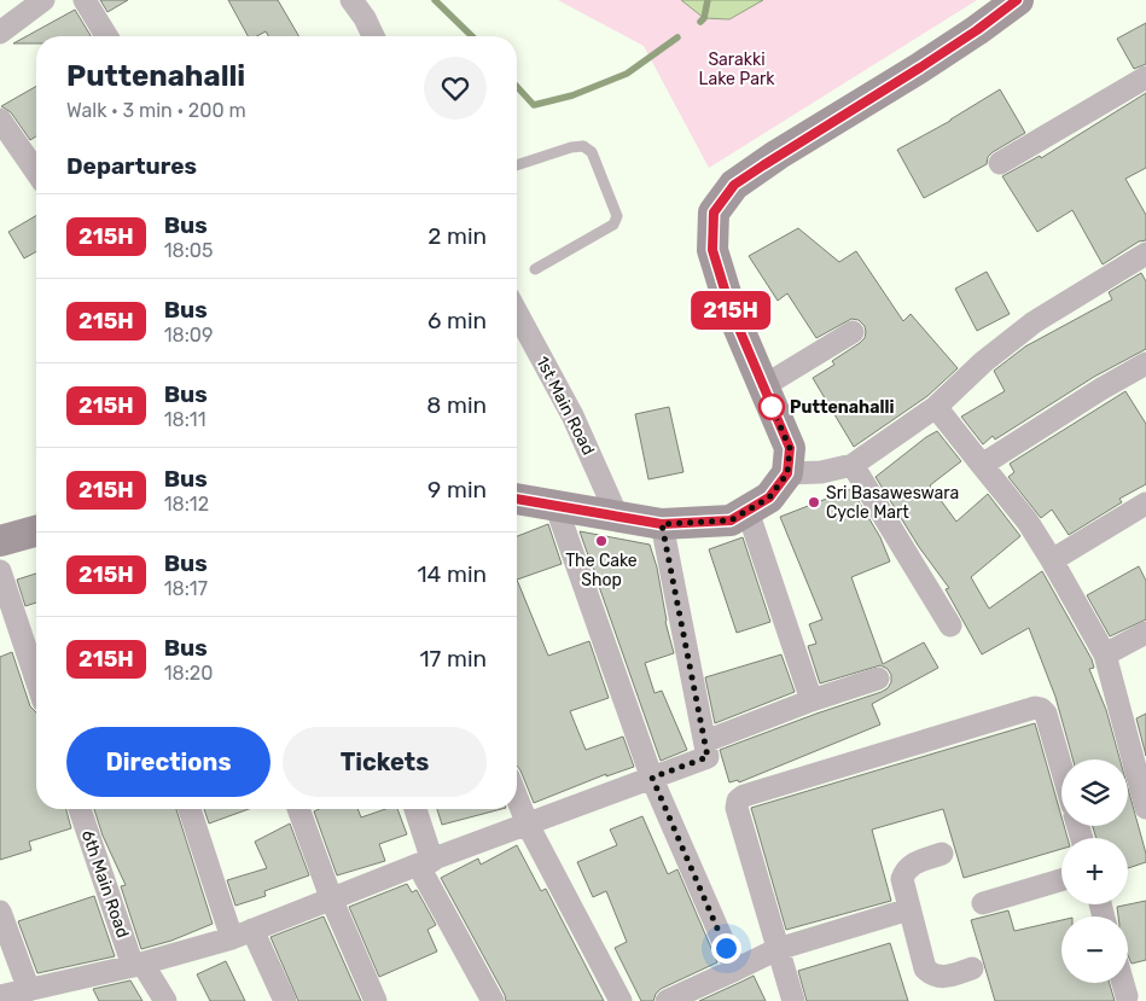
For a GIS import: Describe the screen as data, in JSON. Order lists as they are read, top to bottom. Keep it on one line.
{"streets":{"street":["1st Main Road","6th Main Road"]},"parks":["Sarakki Lake Park"],"places":["Puttenahalli","Sri Basaweswara Cycle Mart","The Cake Shop"],"lines":["bus line 215H"],"page":{"on_map":"215H","heading":[["Puttenahalli","Walk · 3 min · 200 m"],"Departures"],"list":[{"mark":"215H","name":"Bus","note":"18:05","value":"2 min"},{"mark":"215H","name":"Bus","note":"18:09","value":"6 min"},{"mark":"215H","name":"Bus","note":"18:11","value":"8 min"},{"mark":"215H","name":"Bus","note":"18:12","value":"9 min"},{"mark":"215H","name":"Bus","note":"18:17","value":"14 min"},{"mark":"215H","name":"Bus","note":"18:20","value":"17 min"}],"buttons":["Directions","Tickets"],"map_buttons":["+","−"]}}
